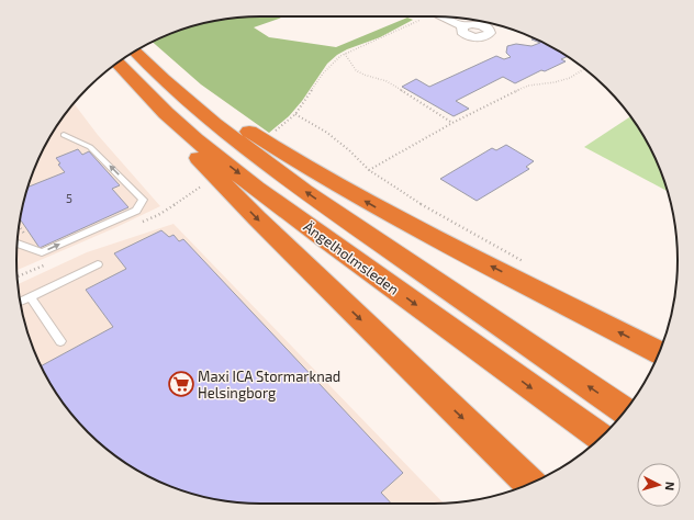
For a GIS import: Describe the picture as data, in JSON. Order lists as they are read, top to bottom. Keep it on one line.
{"streets":{"highway":["Ängelholmsleden"]},"places":{"supermarket":["Maxi ICA Stormarknad Helsingborg"]},"house_numbers":["5"],"north":"right"}
